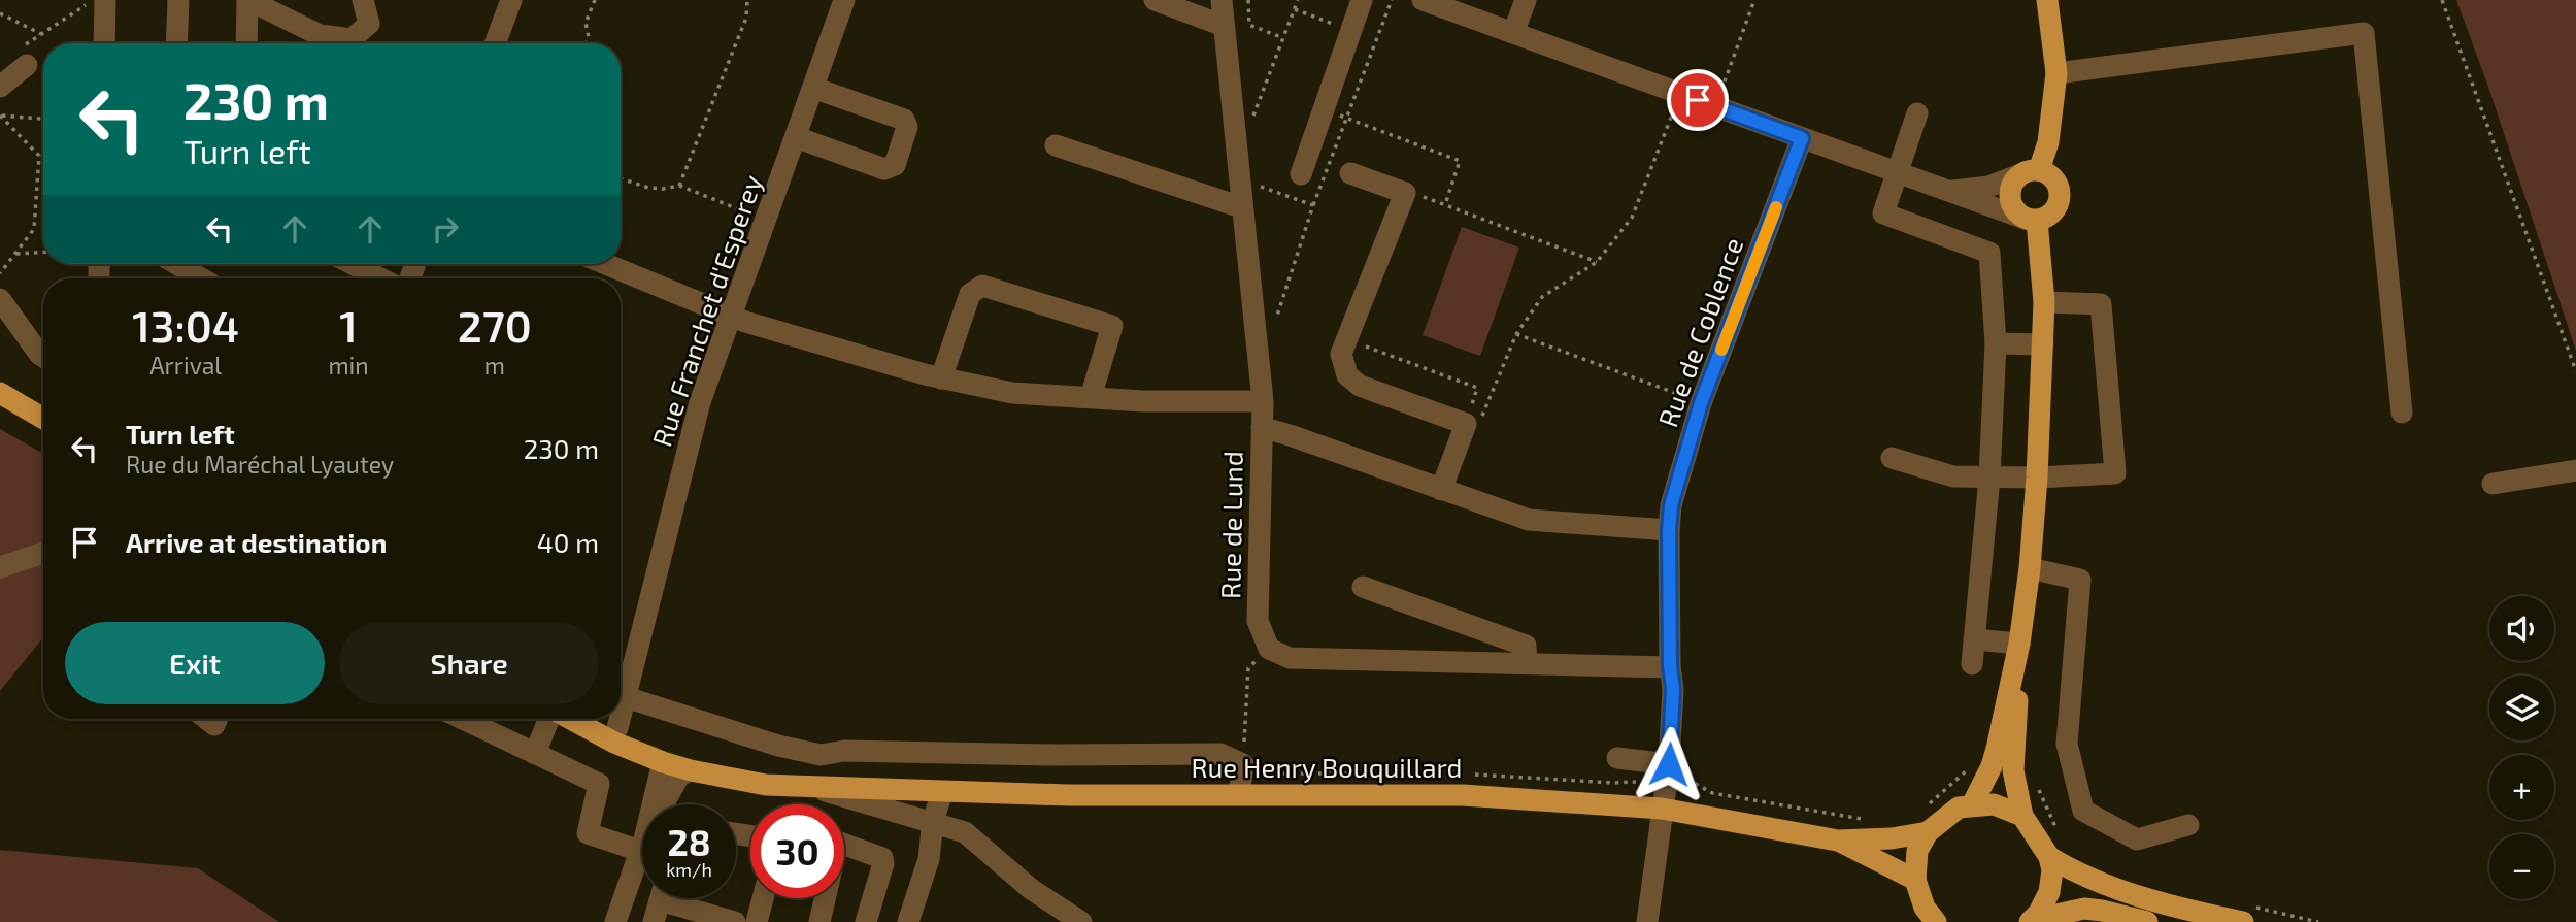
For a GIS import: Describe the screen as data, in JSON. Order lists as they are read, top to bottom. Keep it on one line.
{"streets":{"main road":["Rue Henry Bouquillard"],"street":["Rue Franchet d'Esperey","Rue de Coblence","Rue de Lund"]},"crossings":[["Rue Franchet d'Esperey","Rue Henry Bouquillard"],["Rue de Coblence","Rue Henry Bouquillard"]],"page":{"turn":["230 m","Turn left"],"eta":["13:04","Arrival","1","min","270","m"],"list":[{"name":"Turn left","note":"Rue du Maréchal Lyautey","value":"230 m"},{"name":"Arrive at destination","value":"40 m"}],"map_buttons":["+","−"],"buttons":["Exit","Share"],"speed":"28 km/h","limit":"30"}}
